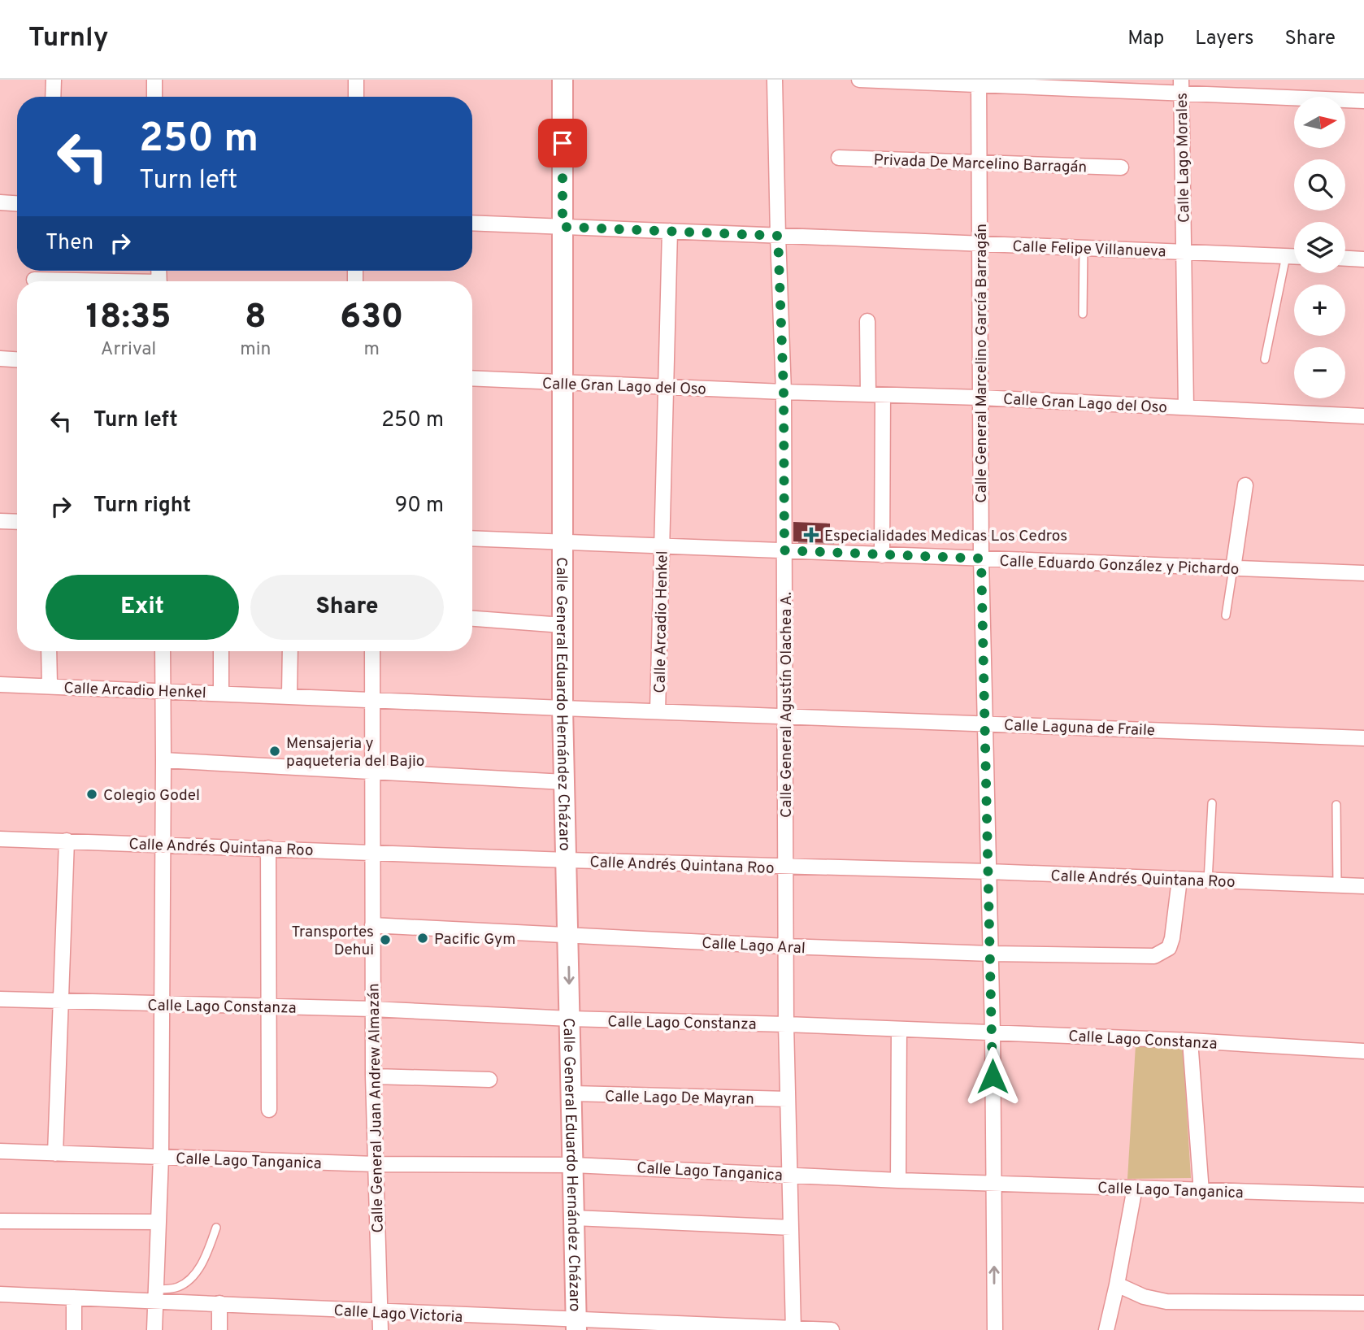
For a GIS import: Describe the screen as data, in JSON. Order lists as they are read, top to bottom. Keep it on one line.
{"streets":{"main road":["Calle General Eduardo Hernández Cházaro"],"street":["Calle Lago Morales","Privada De Marcelino Barragán","Calle Felipe Villanueva","Calle General Marcelino García Barragán","Calle Gran Lago del Oso","Calle Eduardo González y Pichardo","Calle Arcadio Henkel","Calle General Agustín Olachea A.","Calle Laguna de Fraile","Calle Andrés Quintana Roo","Calle Lago Aral","Calle Lago Constanza","Calle Lago De Mayran","Calle General Juan Andrew Almazán","Calle Lago Tanganica","Calle Lago Victoria"]},"crossings":[["Calle Lago Morales","Calle Felipe Villanueva"],["Calle Lago Morales","Calle Gran Lago del Oso"],["Privada De Marcelino Barragán","Calle General Marcelino García Barragán"],["Calle Felipe Villanueva","Calle General Marcelino García Barragán"],["Calle Felipe Villanueva","Calle Arcadio Henkel"],["Calle Felipe Villanueva","Calle General Eduardo Hernández Cházaro"],["Calle Felipe Villanueva","Calle General Agustín Olachea A."],["Calle General Marcelino García Barragán","Calle Gran Lago del Oso"],["Calle General Marcelino García Barragán","Calle Eduardo González y Pichardo"],["Calle General Marcelino García Barragán","Calle Laguna de Fraile"],["Calle General Marcelino García Barragán","Calle Andrés Quintana Roo"],["Calle General Marcelino García Barragán","Calle Lago Aral"],["Calle General Marcelino García Barragán","Calle Lago Constanza"],["Calle General Marcelino García Barragán","Calle Lago Tanganica"],["Calle Gran Lago del Oso","Calle Arcadio Henkel"],["Calle Gran Lago del Oso","Calle General Eduardo Hernández Cházaro"],["Calle Gran Lago del Oso","Calle General Agustín Olachea A."],["Calle Eduardo González y Pichardo","Calle Arcadio Henkel"],["Calle Eduardo González y Pichardo","Calle General Eduardo Hernández Cházaro"],["Calle Eduardo González y Pichardo","Calle General Agustín Olachea A."],["Calle Arcadio Henkel","Calle General Eduardo Hernández Cházaro"],["Calle Arcadio Henkel","Calle Laguna de Fraile"],["Calle Arcadio Henkel","Calle General Juan Andrew Almazán"],["Calle General Eduardo Hernández Cházaro","Calle Andrés Quintana Roo"],["Calle General Eduardo Hernández Cházaro","Calle Lago Aral"],["Calle General Eduardo Hernández Cházaro","Calle Lago Constanza"],["Calle General Eduardo Hernández Cházaro","Calle Lago De Mayran"],["Calle General Eduardo Hernández Cházaro","Calle Lago Tanganica"],["Calle General Eduardo Hernández Cházaro","Calle Lago Victoria"],["Calle General Agustín Olachea A.","Calle Laguna de Fraile"],["Calle General Agustín Olachea A.","Calle Andrés Quintana Roo"],["Calle General Agustín Olachea A.","Calle Lago Aral"],["Calle General Agustín Olachea A.","Calle Lago Constanza"],["Calle General Agustín Olachea A.","Calle Lago De Mayran"],["Calle General Agustín Olachea A.","Calle Lago Tanganica"],["Calle General Agustín Olachea A.","Calle Lago Victoria"],["Calle Andrés Quintana Roo","Calle Lago Aral"],["Calle Andrés Quintana Roo","Calle General Juan Andrew Almazán"],["Calle Lago Aral","Calle General Juan Andrew Almazán"],["Calle Lago Constanza","Calle General Juan Andrew Almazán"],["Calle General Juan Andrew Almazán","Calle Lago Tanganica"],["Calle General Juan Andrew Almazán","Calle Lago Victoria"]],"places":{"health":["Especialidades Medicas Los Cedros"],"other":["Mensajeria y paqueteria del Bajio","Colegio Godel","Pacific Gym","Transportes Dehui"]},"north":"right","page":{"header":"Turnly","nav":["Map","Layers","Share"],"map_buttons":["+","−"],"turn":["250 m","Turn left"],"then":"Then","eta":["18:35","Arrival","8","min","630","m"],"list":[{"name":"Turn left","value":"250 m"},{"name":"Turn right","value":"90 m"}],"buttons":["Exit","Share"]}}
